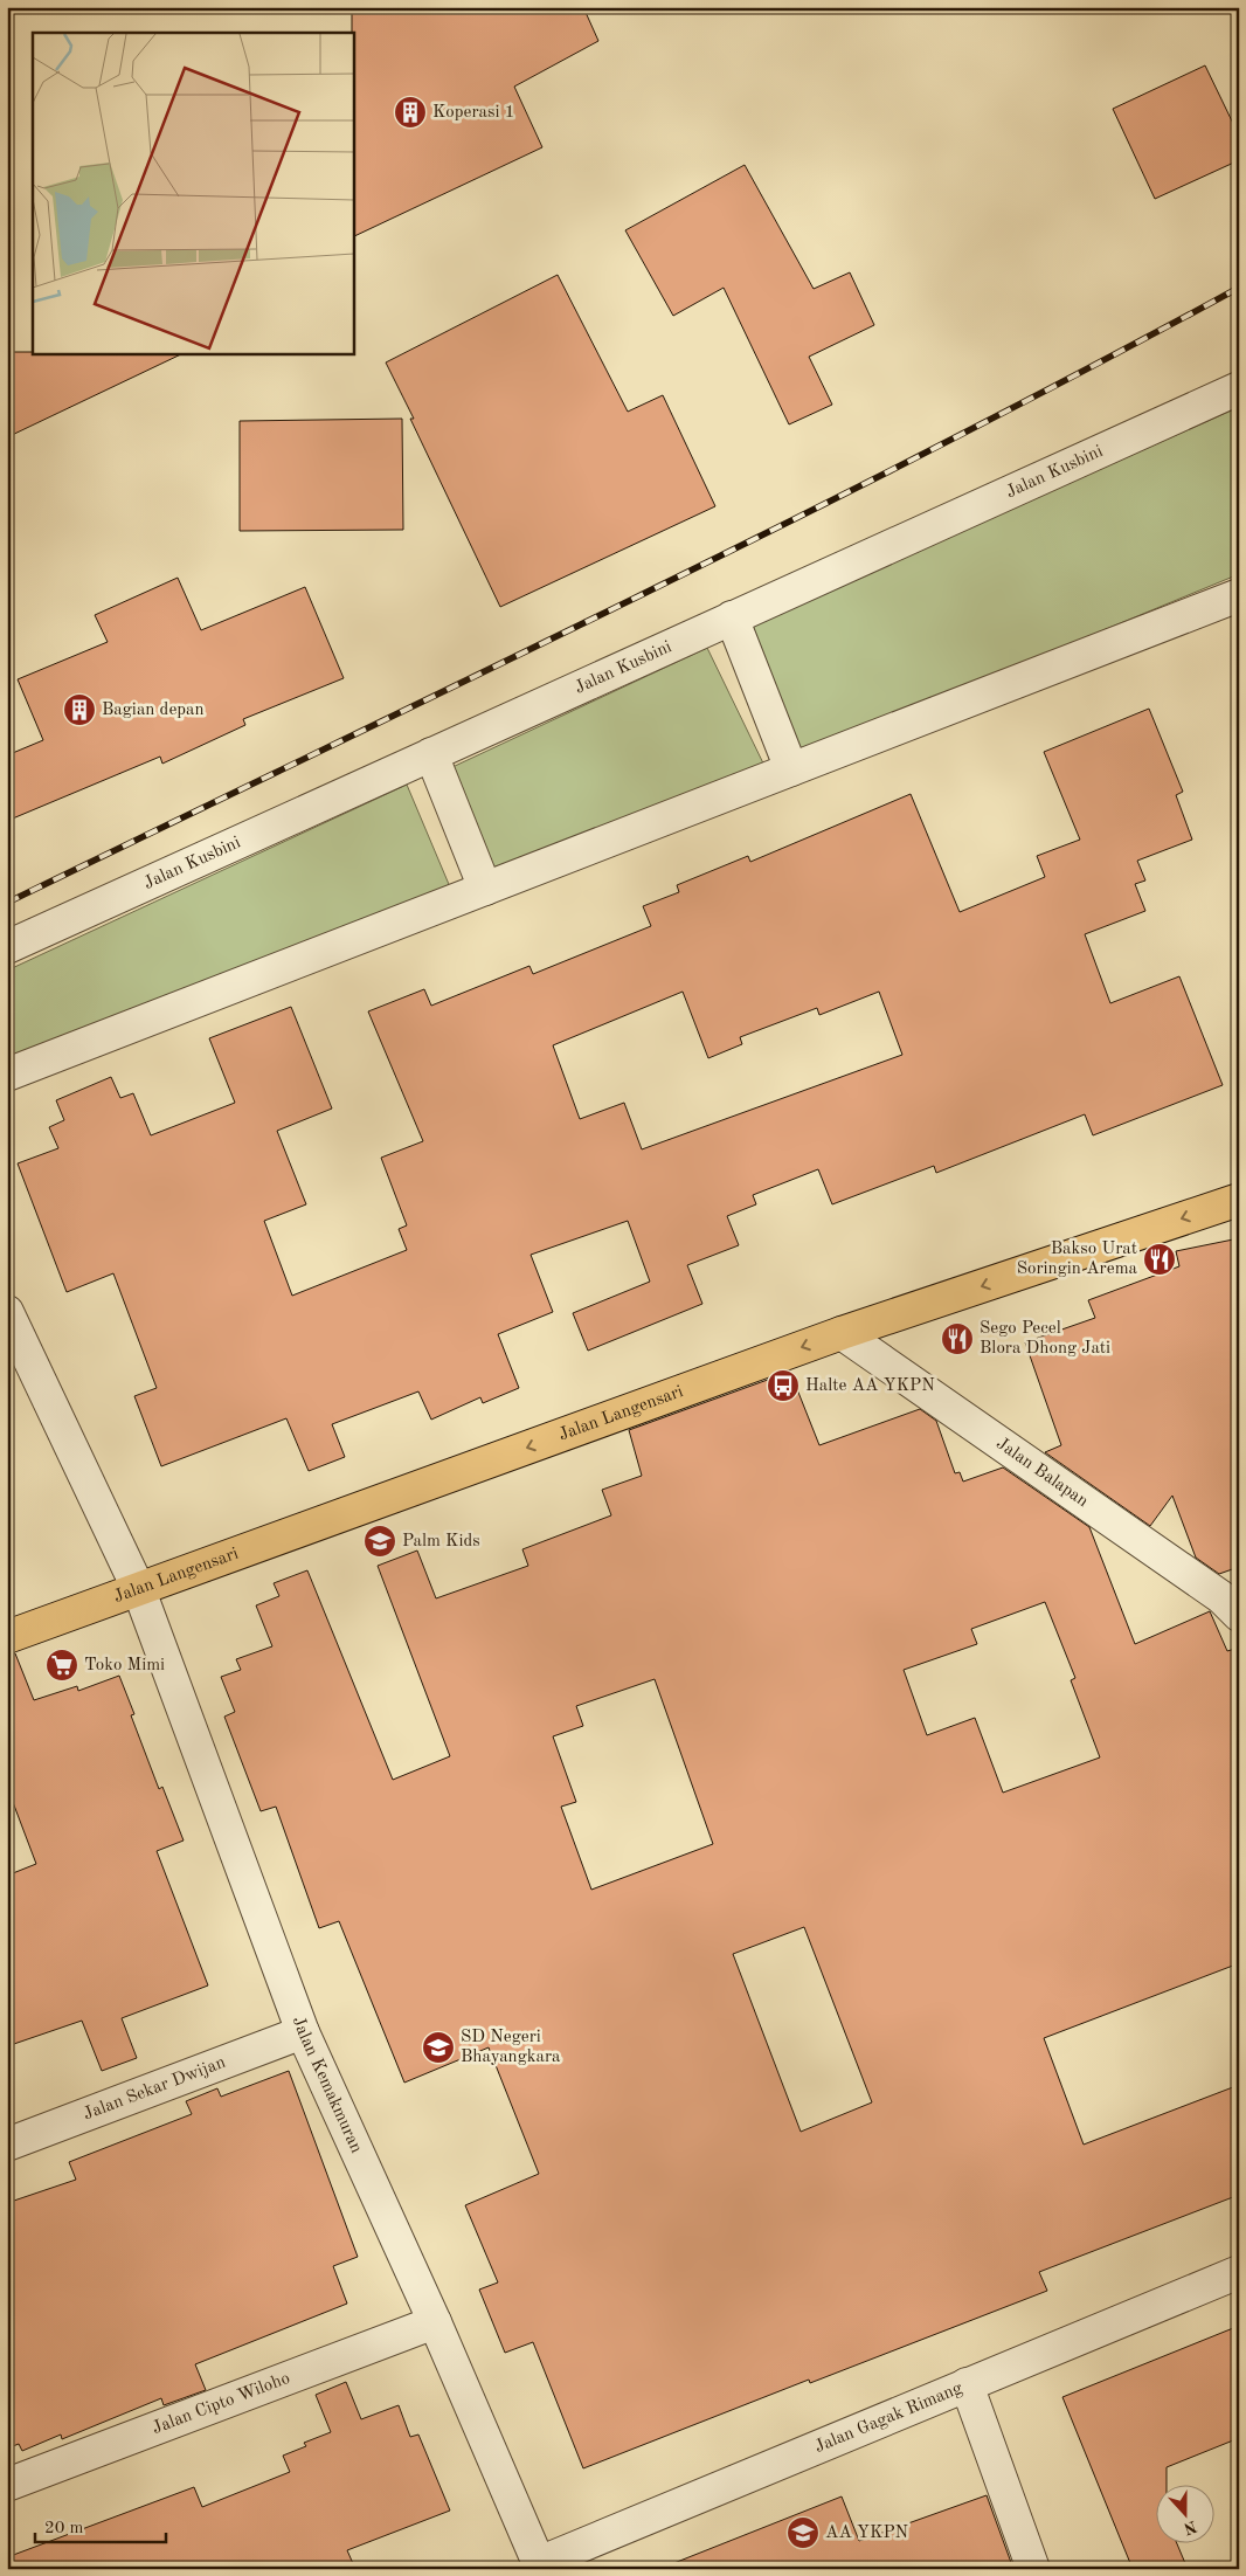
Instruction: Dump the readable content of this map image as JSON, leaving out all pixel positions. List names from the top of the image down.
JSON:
{
  "streets": {
    "main road": ["Jalan Langensari"],
    "street": [
      "Jalan Kusbini",
      "Jalan Balapan",
      "Jalan Kemakmuran",
      "Jalan Sekar Dwijan",
      "Jalan Cipto Wiloho",
      "Jalan Gagak Rimang"
    ]
  },
  "crossings": [
    ["Jalan Langensari", "Jalan Balapan"],
    ["Jalan Langensari", "Jalan Kemakmuran"],
    ["Jalan Kemakmuran", "Jalan Sekar Dwijan"],
    ["Jalan Kemakmuran", "Jalan Cipto Wiloho"],
    ["Jalan Kemakmuran", "Jalan Gagak Rimang"]
  ],
  "one_way": ["Jalan Langensari"],
  "places": {
    "building": ["Koperasi 1", "Bagian depan"],
    "restaurant": ["Bakso Urat Soringin Arema", "Sego Pecel Blora Dhong Jati"],
    "bus stop": ["Halte AA YKPN"],
    "school or university": ["Palm Kids", "SD Negeri Bhayangkara", "AA YKPN"],
    "supermarket": ["Toko Mimi"]
  },
  "scale_bar": "20 m",
  "north": "bottom"
}
